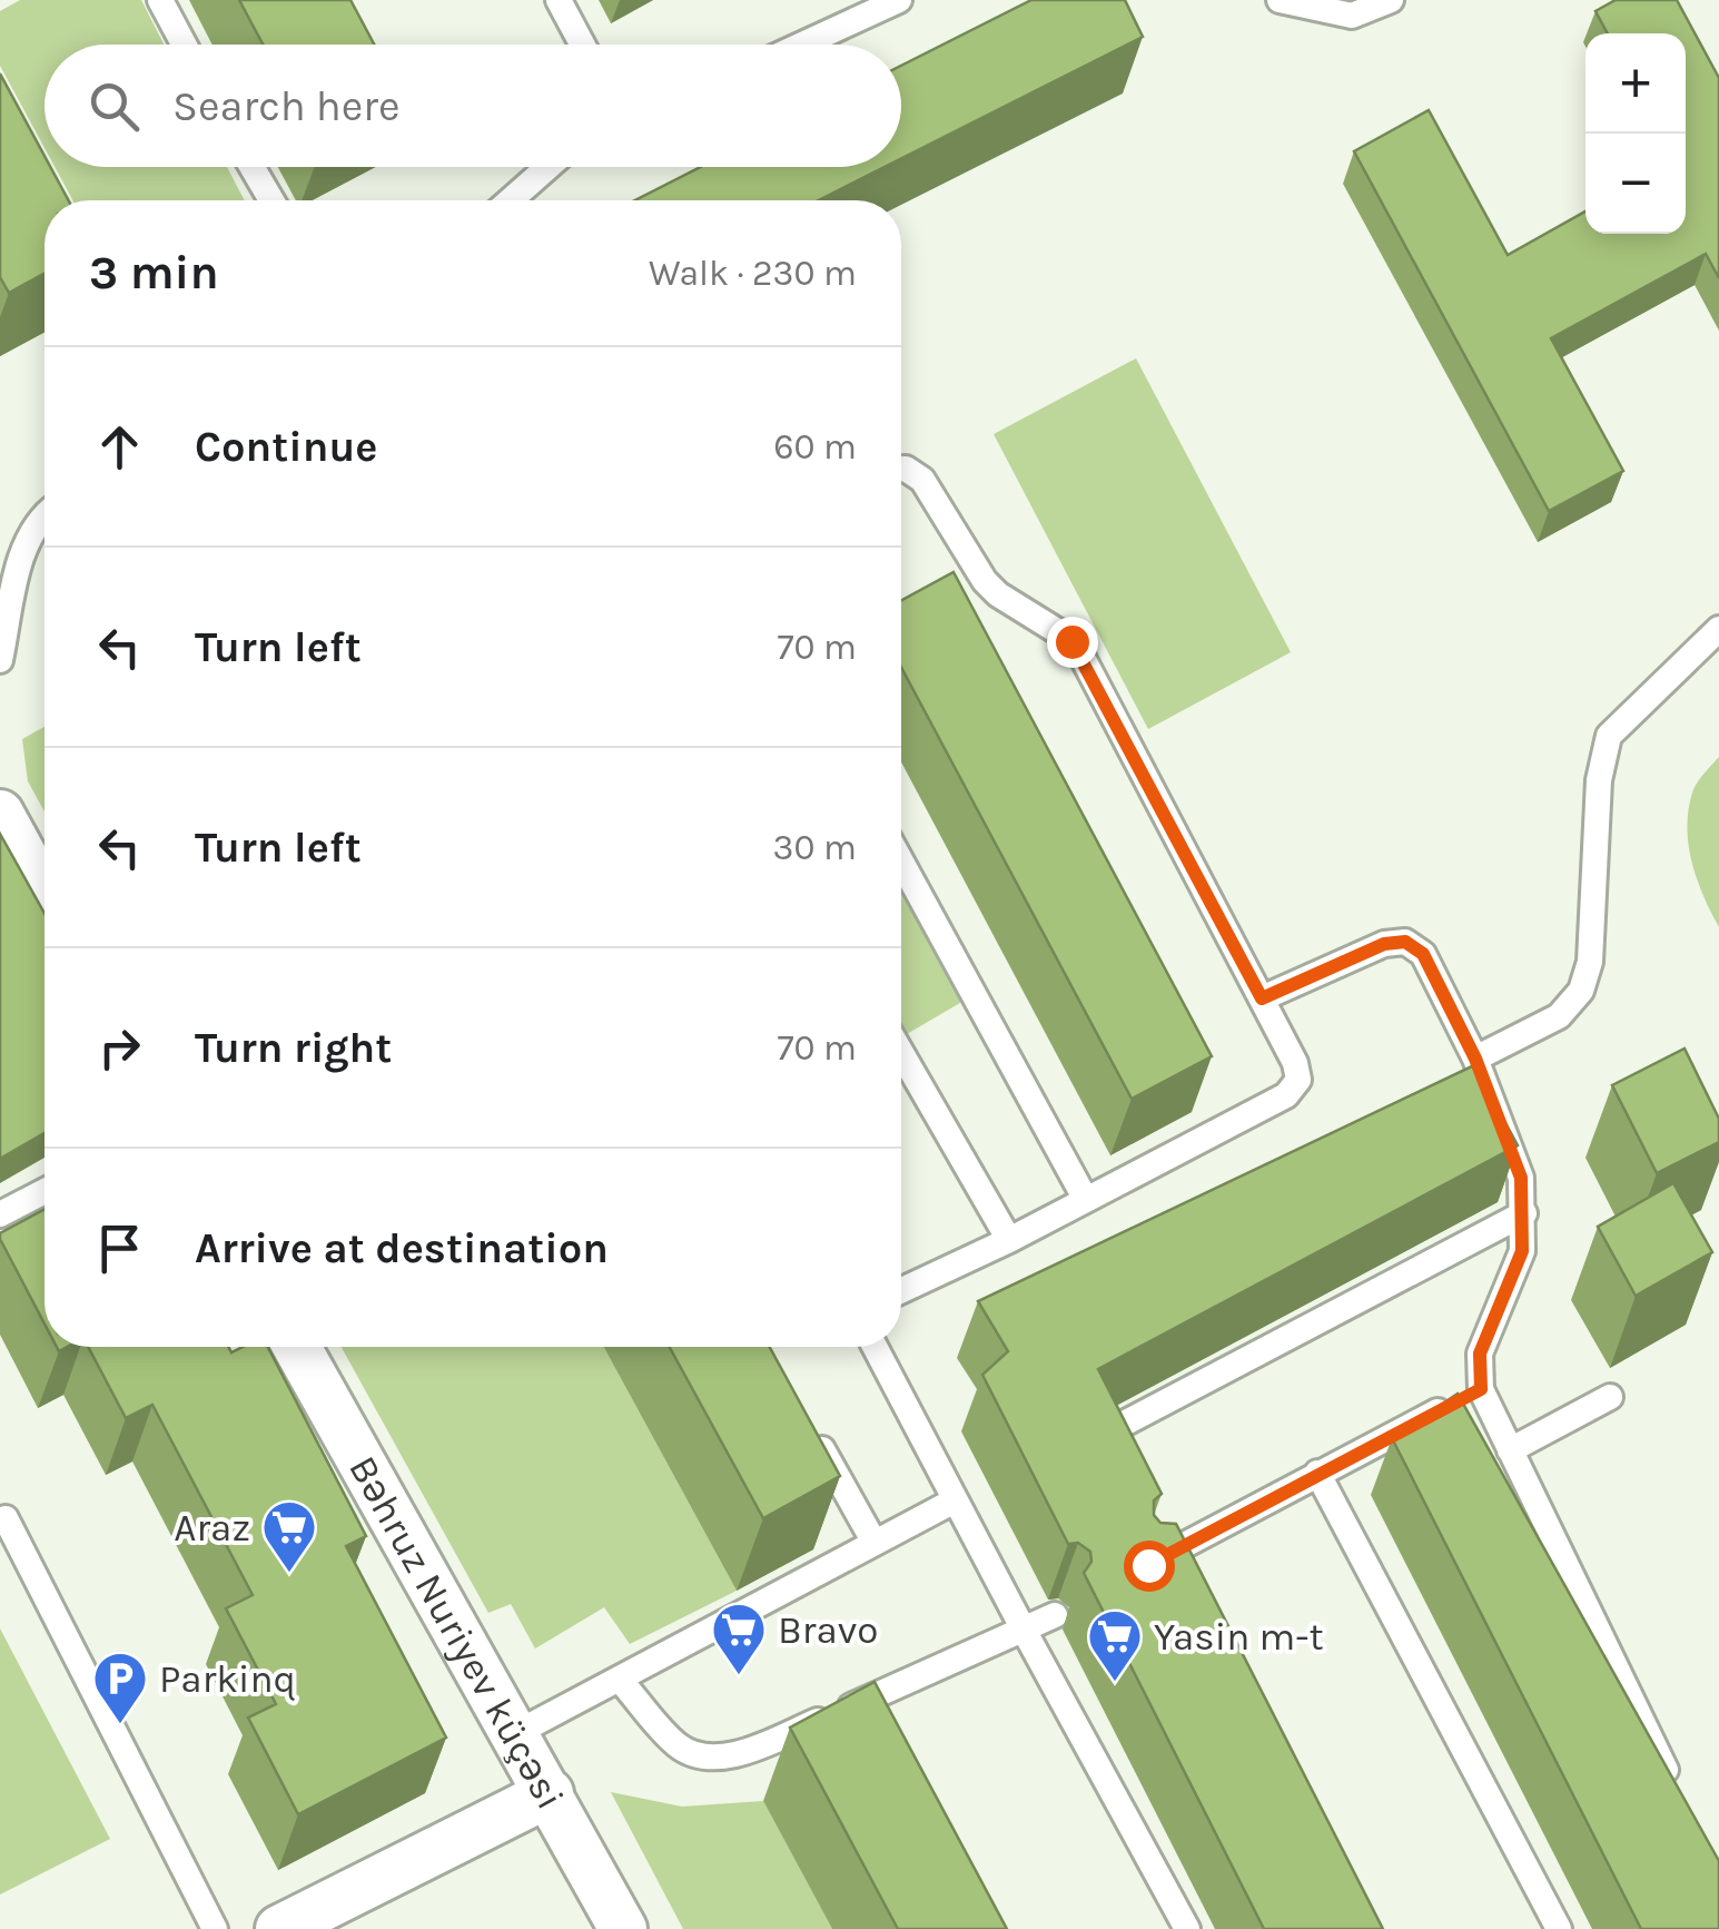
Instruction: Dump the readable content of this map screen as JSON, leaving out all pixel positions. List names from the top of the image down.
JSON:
{
  "streets": {
    "street": ["Bəhruz Nuriyev küçəsi"]
  },
  "places": {
    "supermarket": ["Araz", "Bravo", "Yasin m-t"],
    "parking": ["Parkinq"]
  },
  "page": {
    "map_buttons": ["+", "−"],
    "search": "Search here",
    "heading": ["3 min", "Walk · 230 m"],
    "list": [
      ["Continue", "60 m"],
      ["Turn left", "70 m"],
      ["Turn left", "30 m"],
      ["Turn right", "70 m"],
      "Arrive at destination"
    ]
  }
}
